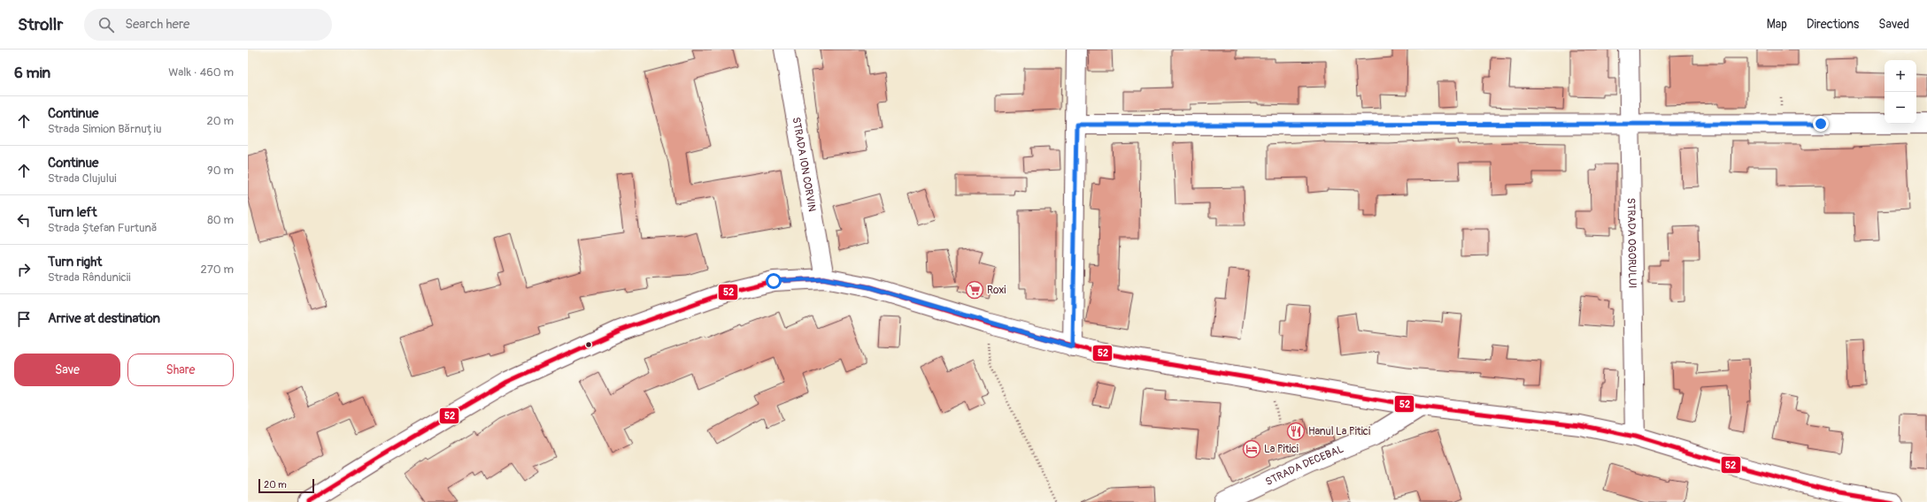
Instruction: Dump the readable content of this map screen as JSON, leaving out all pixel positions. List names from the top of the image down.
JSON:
{
  "streets": {
    "street": ["STRADA ION CORVIN", "STRADA OGORULUI", "STRADA DECEBAL"]
  },
  "places": {
    "supermarket": ["Roxi"],
    "restaurant": ["Hanul La Pitici"],
    "hotel": ["La Pitici"]
  },
  "lines": ["transit line 52"],
  "scale_bar": "20 m",
  "page": {
    "header": "Strollr",
    "search": "Search here",
    "nav": ["Map", "Directions", "Saved"],
    "heading": ["6 min", "Walk · 460 m"],
    "map_buttons": ["+", "−"],
    "list": [
      ["Continue", "Strada Simion Bărnuțiu", "20 m"],
      ["Continue", "Strada Clujului", "90 m"],
      ["Turn left", "Strada Ștefan Furtună", "80 m"],
      ["Turn right", "Strada Rândunicii", "270 m"],
      "Arrive at destination"
    ],
    "buttons": ["Save", "Share"],
    "scale": "20 m"
  }
}
